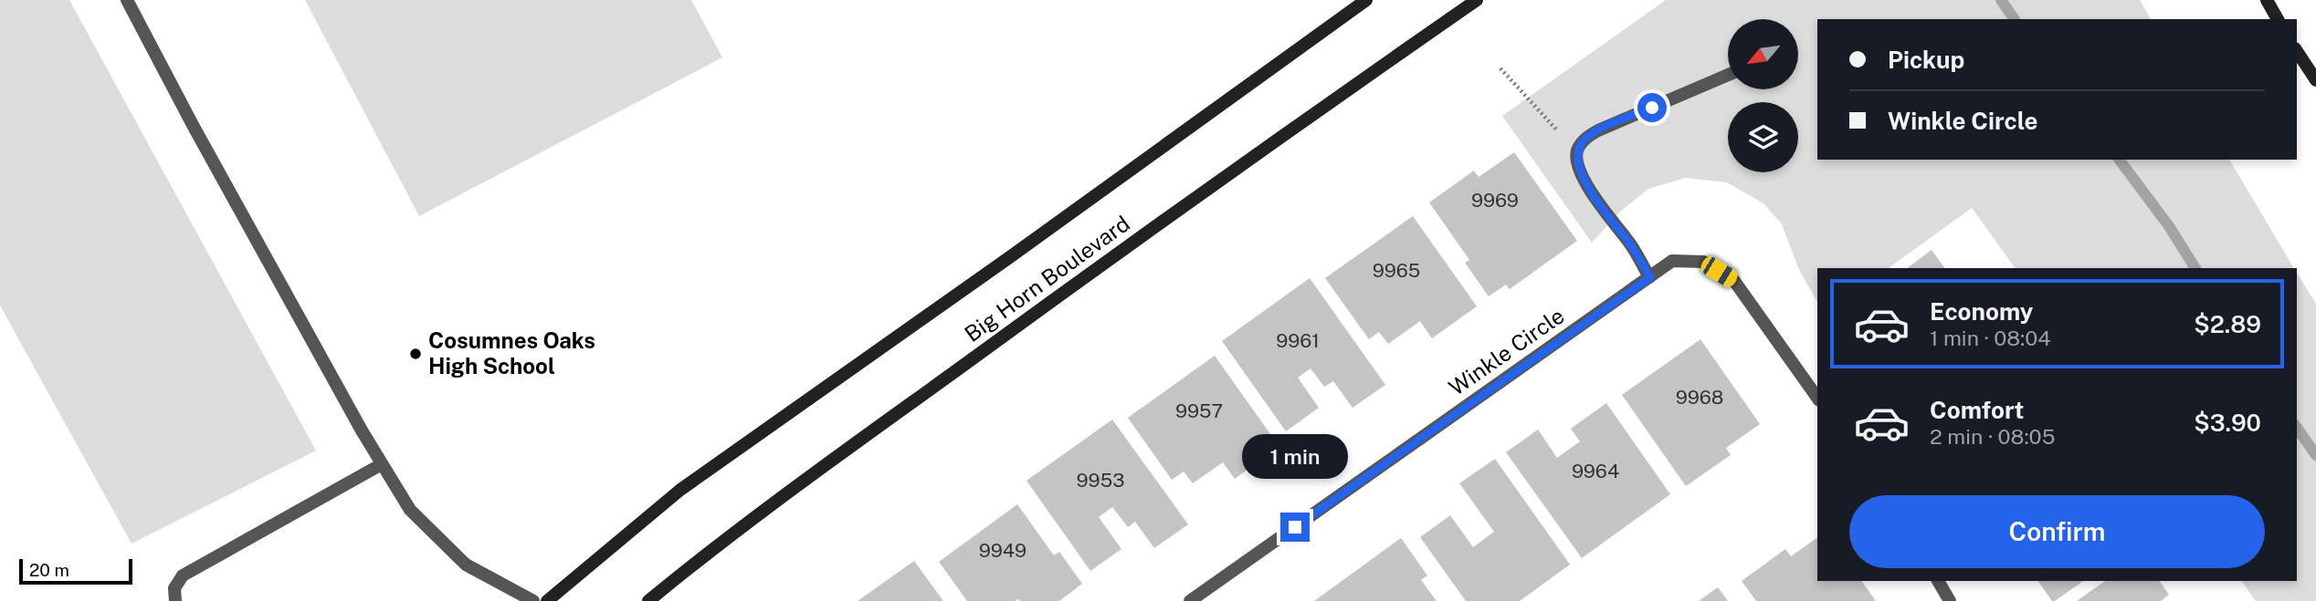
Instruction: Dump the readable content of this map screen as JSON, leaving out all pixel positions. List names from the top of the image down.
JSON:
{
  "streets": {
    "main road": ["Big Horn Boulevard"],
    "street": ["Winkle Circle"]
  },
  "places": ["Cosumnes Oaks High School"],
  "house_numbers": [
    "9969",
    "9965",
    "9961",
    "9968",
    "9957",
    "9964",
    "9953",
    "9949"
  ],
  "scale_bar": "20 m",
  "north": "bottom left",
  "page": {
    "banner": ["Pickup", "Winkle Circle"],
    "list": [
      {
        "name": "Economy",
        "note": "1 min · 08:04",
        "value": "$2.89"
      },
      {
        "name": "Comfort",
        "note": "2 min · 08:05",
        "value": "$3.90"
      }
    ],
    "bubble": "1 min",
    "buttons": "Confirm",
    "scale": "20 m"
  }
}
